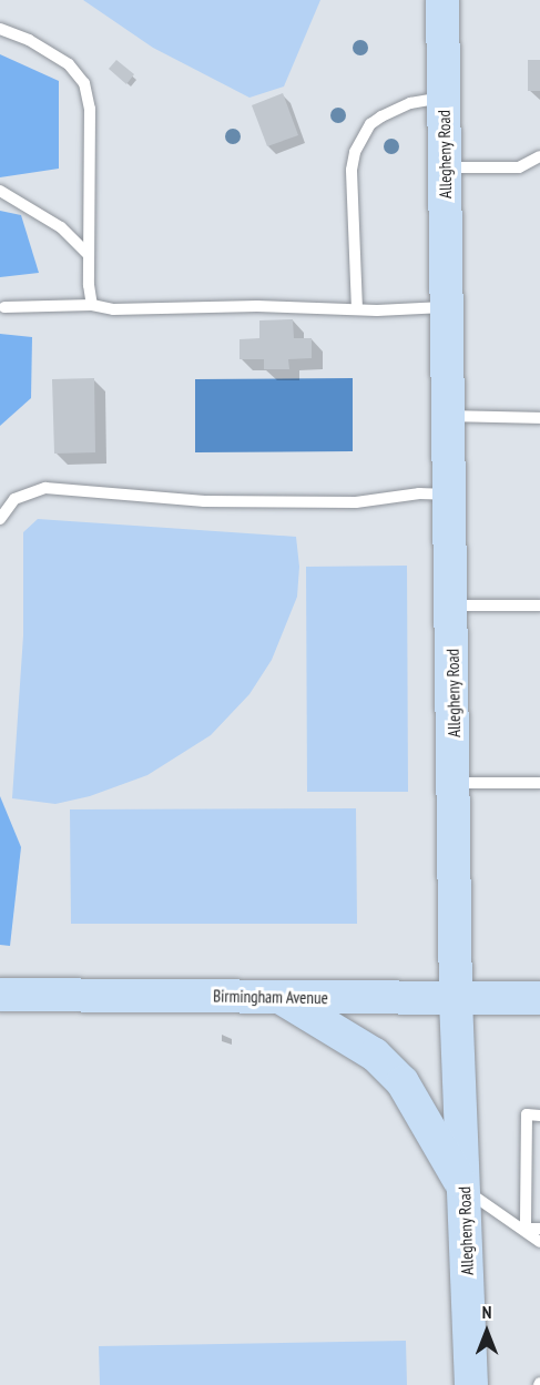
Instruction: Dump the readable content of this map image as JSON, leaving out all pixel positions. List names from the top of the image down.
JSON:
{
  "streets": {
    "street": ["Allegheny Road", "Birmingham Avenue"]
  },
  "crossings": [
    ["Allegheny Road", "Birmingham Avenue"]
  ],
  "north": "top"
}
